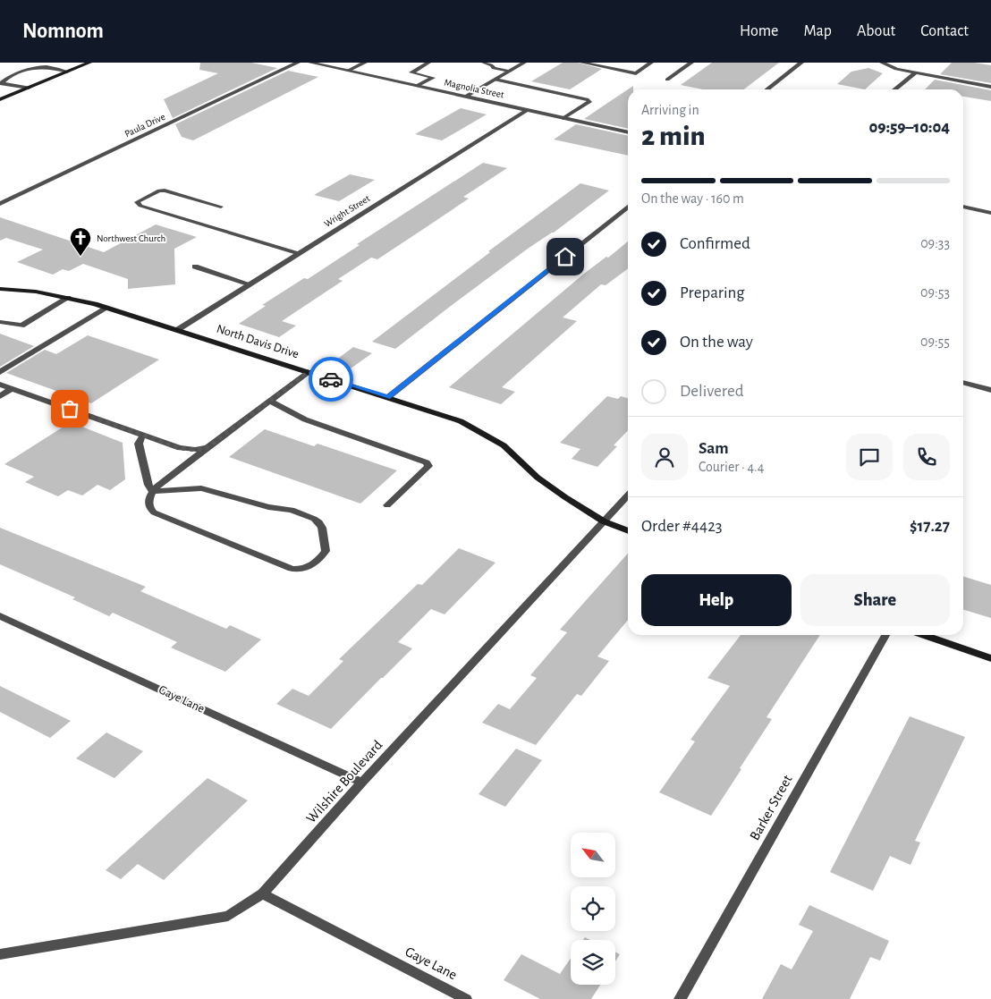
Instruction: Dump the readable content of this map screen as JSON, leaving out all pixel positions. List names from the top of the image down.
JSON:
{
  "streets": {
    "street": [
      "Magnolia Street",
      "Paula Drive",
      "Wright Street",
      "North Davis Drive",
      "Gaye Lane",
      "Wilshire Boulevard",
      "Barker Street"
    ]
  },
  "crossings": [
    ["Magnolia Street", "Wright Street"],
    ["Wright Street", "North Davis Drive"],
    ["North Davis Drive", "Wilshire Boulevard"],
    ["Gaye Lane", "Wilshire Boulevard"]
  ],
  "places": {
    "church": ["Northwest Church"]
  },
  "north": "top left",
  "page": {
    "header": "Nomnom",
    "nav": [
      "Home",
      "Map",
      "About",
      "Contact"
    ],
    "heading": ["2 min", "Arriving in", "09:59–10:04"],
    "panel": [
      "Sam",
      "Courier · 4.4",
      "Order #4423",
      "$17.27"
    ],
    "bar": "On the way · 160 m",
    "list": [
      ["Confirmed", "09:33"],
      ["Preparing", "09:53"],
      ["On the way", "09:55"],
      "Delivered"
    ],
    "buttons": ["Help", "Share"]
  }
}
